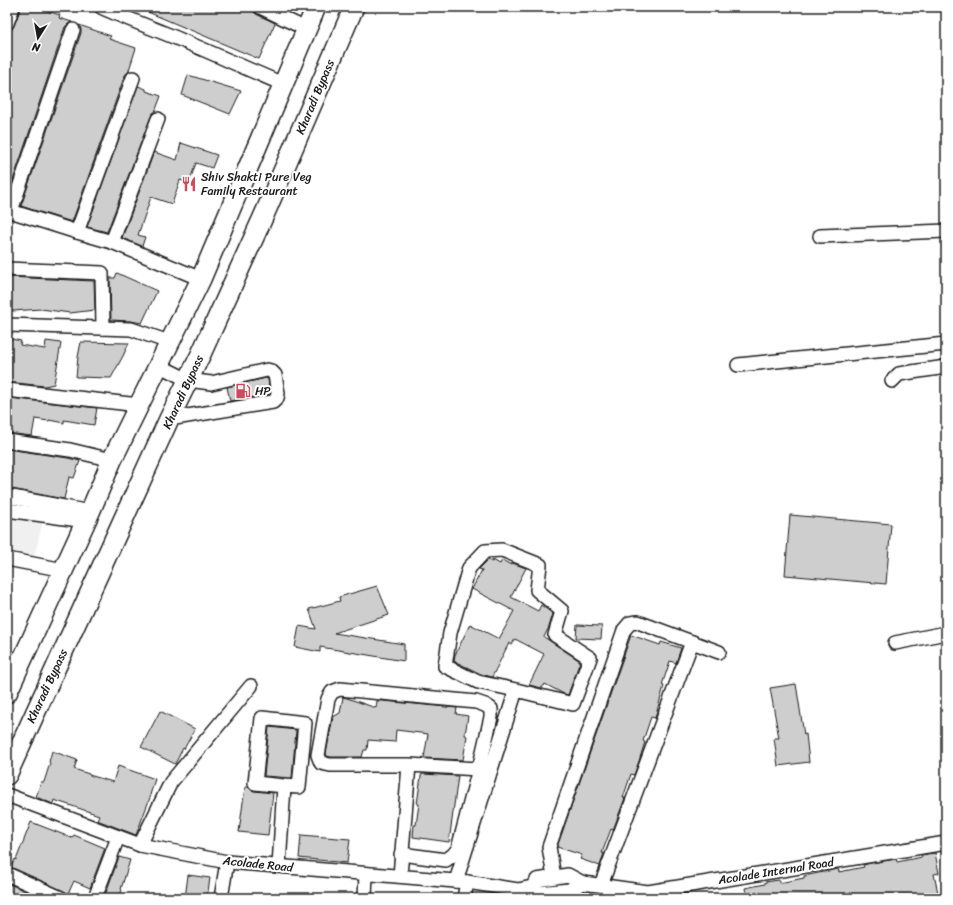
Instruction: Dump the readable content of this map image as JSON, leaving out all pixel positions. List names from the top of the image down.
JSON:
{
  "streets": {
    "highway": ["Kharadi Bypass"],
    "street": ["Acolade Road", "Acolade Internal Road"]
  },
  "places": {
    "restaurant": ["Shiv Shakti Pure Veg Family Restaurant"],
    "fuel station": ["HP"]
  },
  "north": "bottom"
}
